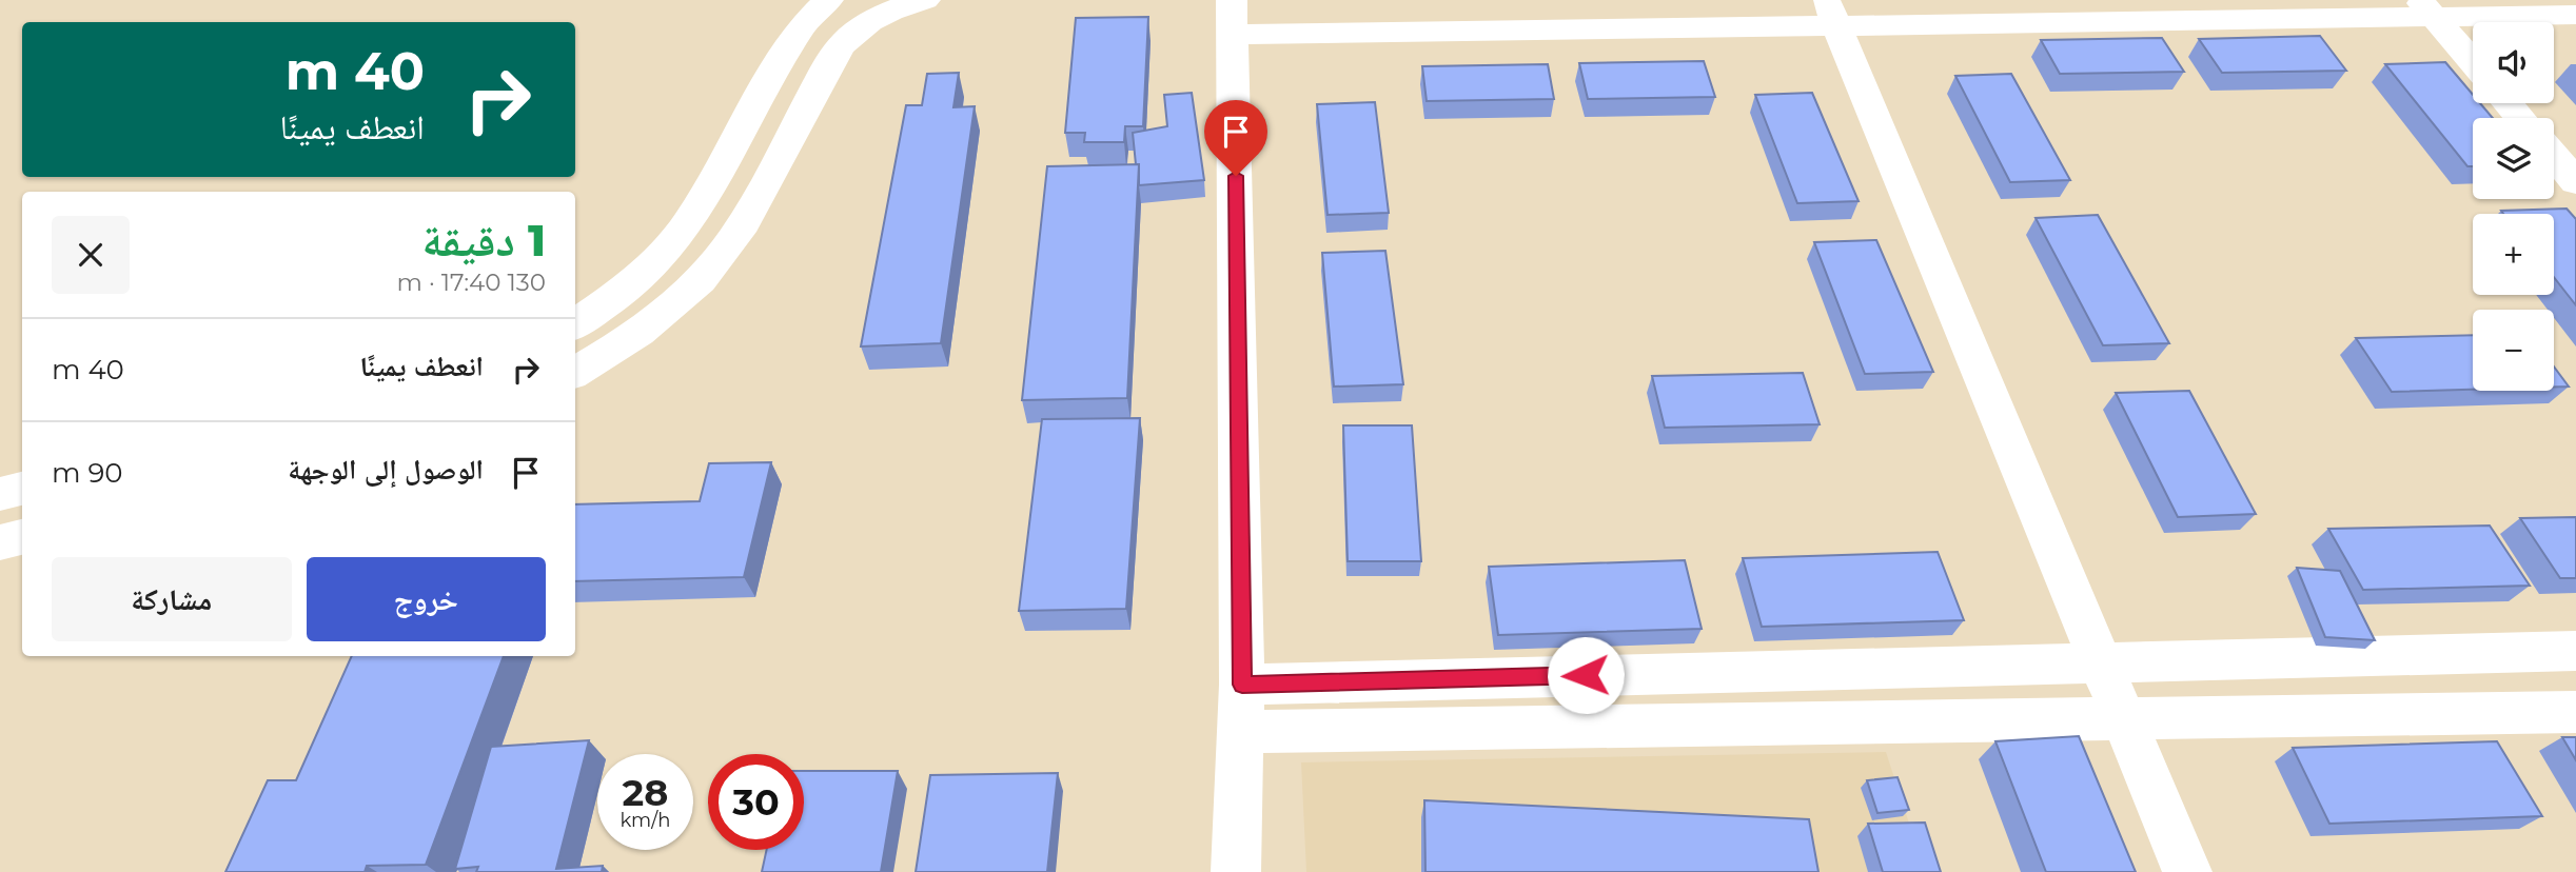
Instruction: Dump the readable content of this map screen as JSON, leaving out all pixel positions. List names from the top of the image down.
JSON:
{
  "page": {
    "map_buttons": ["+", "−"],
    "turn": ["40 m", "انعطف يمينًا"],
    "heading": ["1 دقيقة", "130 m · 17:40"],
    "list": [
      {
        "name": "انعطف يمينًا",
        "value": "40 m"
      },
      {
        "name": "الوصول إلى الوجهة",
        "value": "90 m"
      }
    ],
    "buttons": ["خروج", "مشاركة"],
    "speed": "28 km/h",
    "limit": "30"
  }
}
